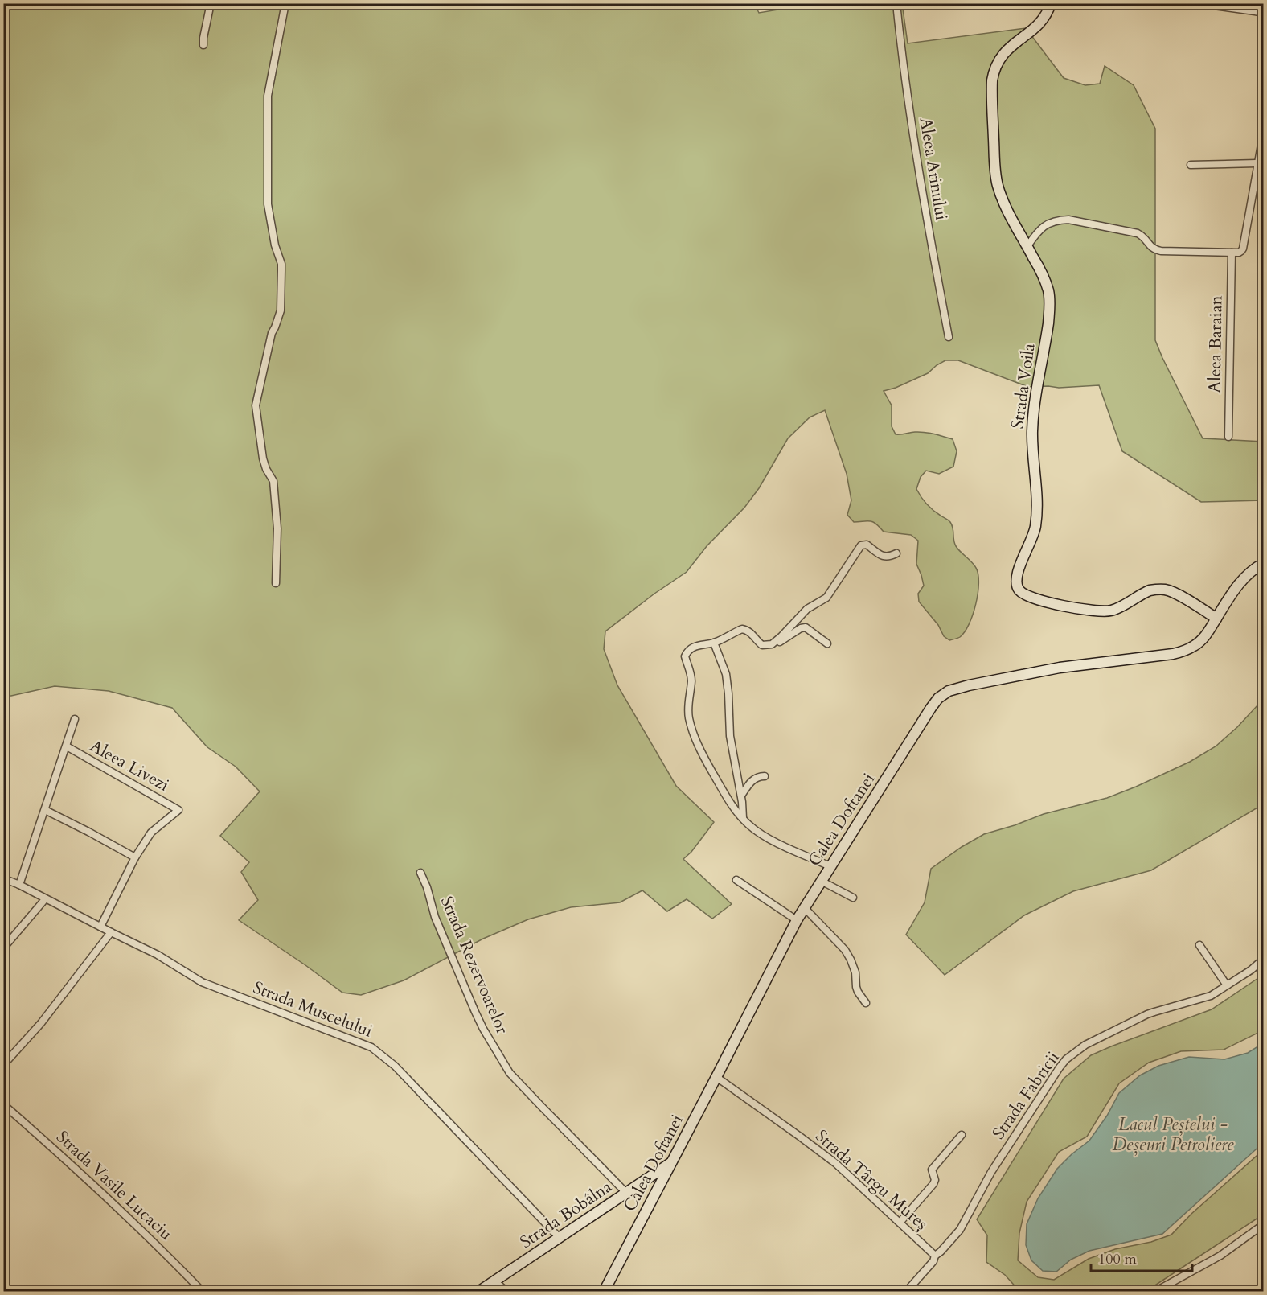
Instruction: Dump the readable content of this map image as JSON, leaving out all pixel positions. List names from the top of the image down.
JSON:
{
  "streets": {
    "main road": ["Strada Voila", "Calea Doftanei", "Strada Bobâlna"],
    "street": [
      "Aleea Arinului",
      "Aleea Baraian",
      "Aleea Livezi",
      "Strada Rezervoarelor",
      "Strada Muscelului",
      "Strada Fabricii",
      "Strada Târgu Mureș",
      "Strada Vasile Lucaciu"
    ]
  },
  "crossings": [
    ["Strada Voila", "Calea Doftanei"],
    ["Calea Doftanei", "Strada Târgu Mureș"],
    ["Calea Doftanei", "Strada Bobâlna"],
    ["Strada Rezervoarelor", "Strada Bobâlna"],
    ["Strada Muscelului", "Strada Bobâlna"],
    ["Strada Fabricii", "Strada Târgu Mureș"]
  ],
  "water": ["Lacul Peștelui - Deșeuri Petroliere"],
  "scale_bar": "100 m"
}
